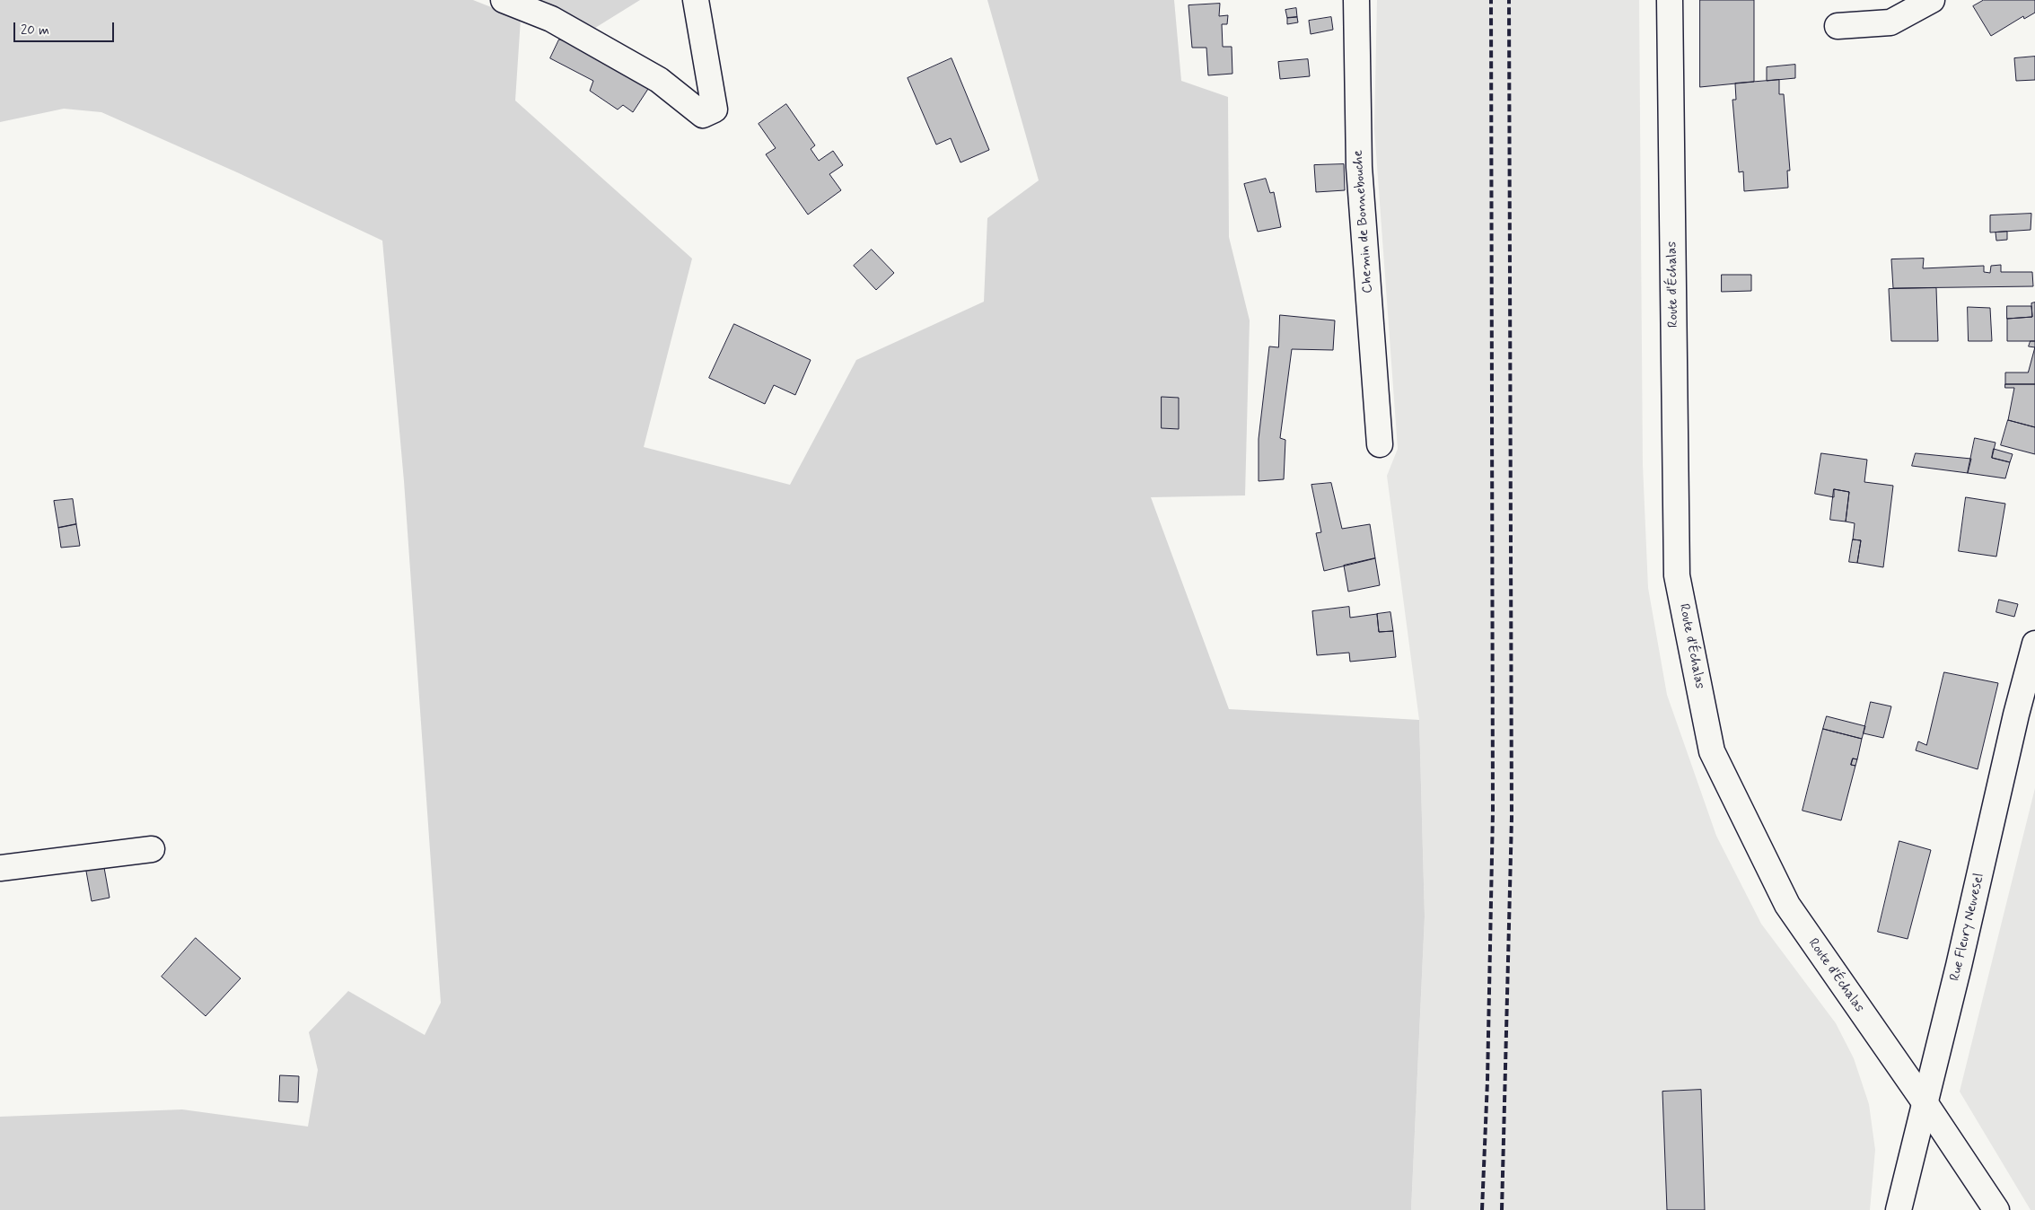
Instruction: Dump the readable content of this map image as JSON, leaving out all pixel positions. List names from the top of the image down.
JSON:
{
  "streets": {
    "street": ["Chemin de Bonnebouche", "Route d'Échalas", "Rue Fleury Neuvesel"]
  },
  "crossings": [
    ["Route d'Échalas", "Rue Fleury Neuvesel"]
  ],
  "scale_bar": "20 m"
}
